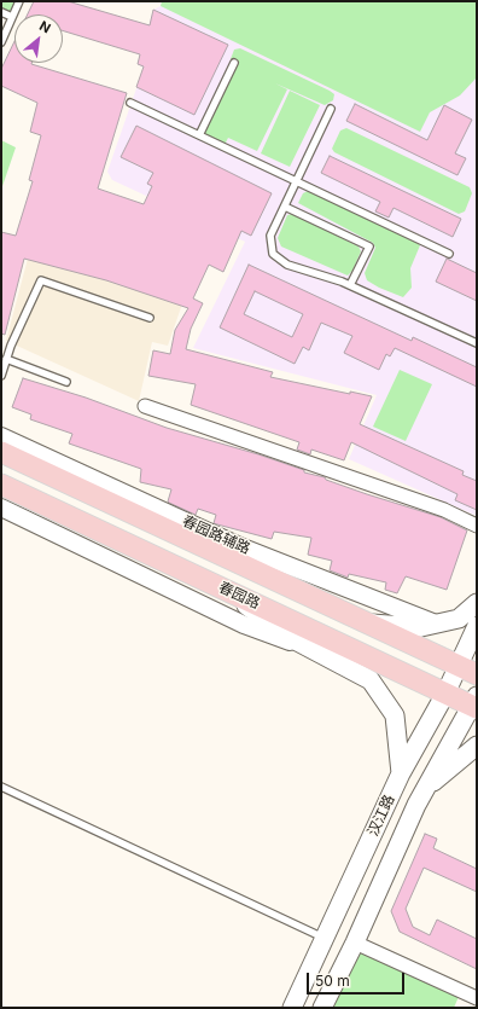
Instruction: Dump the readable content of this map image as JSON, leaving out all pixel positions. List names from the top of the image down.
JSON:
{
  "streets": {
    "main road": ["春园路", "汉江路"],
    "street": ["春园路辅路"]
  },
  "crossings": [
    ["春园路", "汉江路"]
  ],
  "scale_bar": "50 m",
  "north": "top right"
}
